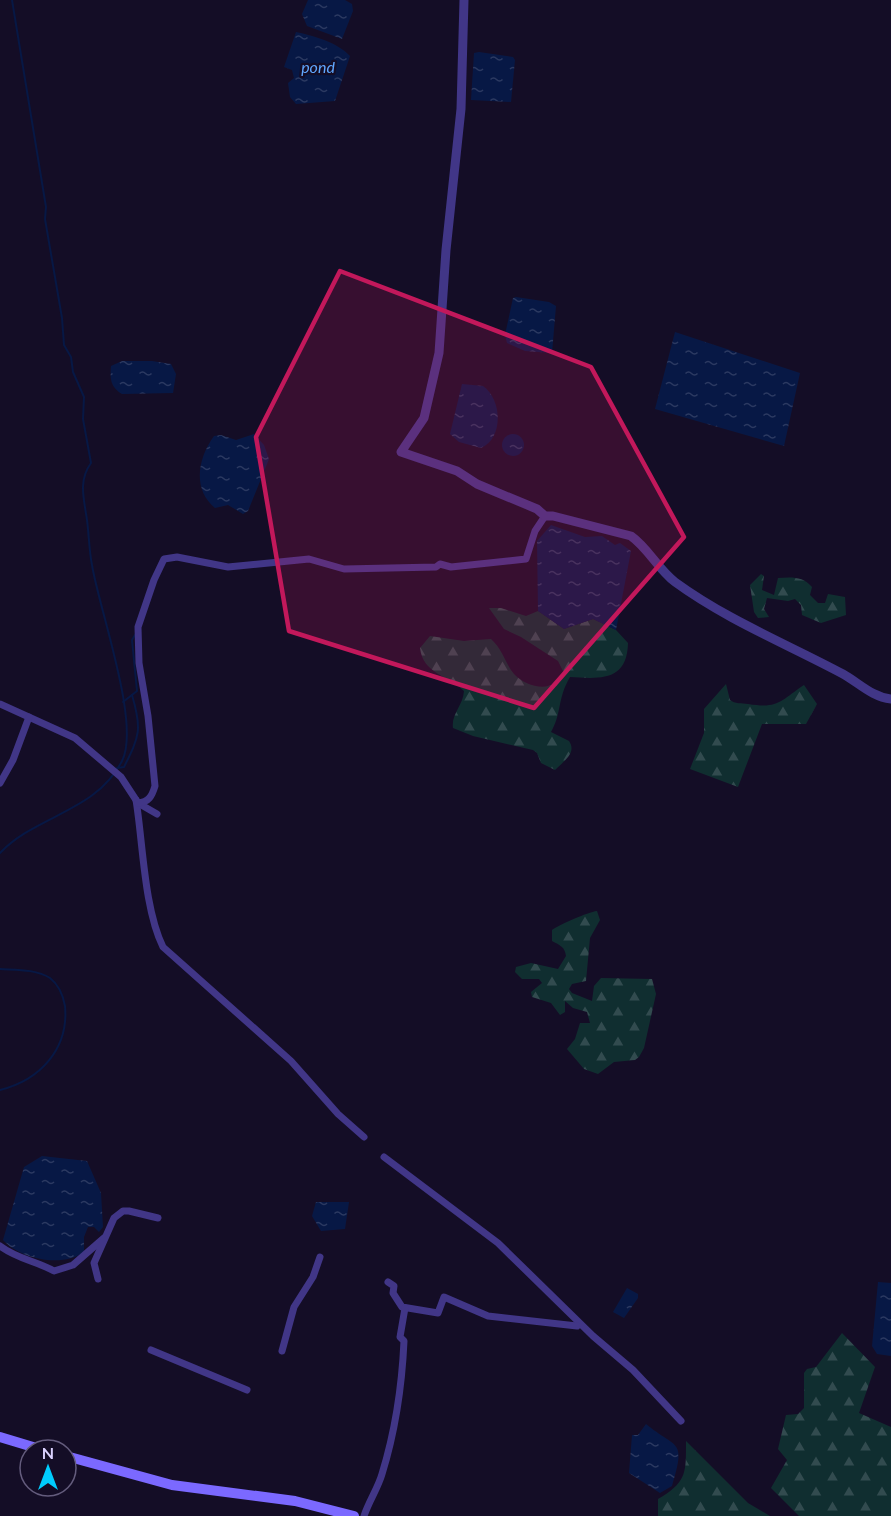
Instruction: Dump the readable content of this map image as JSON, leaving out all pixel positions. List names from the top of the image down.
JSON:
{
  "water": ["pond"],
  "north": "top"
}
